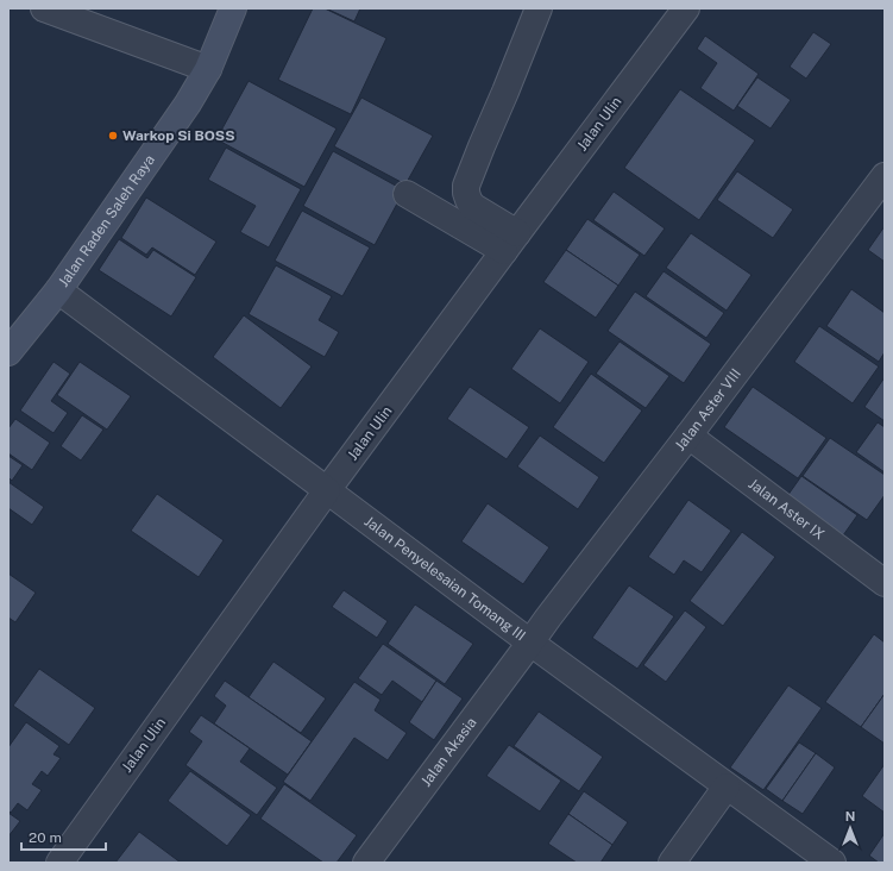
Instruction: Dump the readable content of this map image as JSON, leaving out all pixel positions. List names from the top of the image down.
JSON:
{
  "streets": {
    "main road": ["Jalan Raden Saleh Raya"],
    "street": [
      "Jalan Ulin",
      "Jalan Aster VIII",
      "Jalan Aster IX",
      "Jalan Penyelesaian Tomang III",
      "Jalan Akasia"
    ]
  },
  "crossings": [
    ["Jalan Ulin", "Jalan Penyelesaian Tomang III"],
    ["Jalan Raden Saleh Raya", "Jalan Penyelesaian Tomang III"],
    ["Jalan Aster VIII", "Jalan Aster IX"],
    ["Jalan Aster VIII", "Jalan Penyelesaian Tomang III"],
    ["Jalan Aster VIII", "Jalan Akasia"],
    ["Jalan Penyelesaian Tomang III", "Jalan Akasia"]
  ],
  "places": ["Warkop Si BOSS"],
  "scale_bar": "20 m",
  "north": "top"
}
